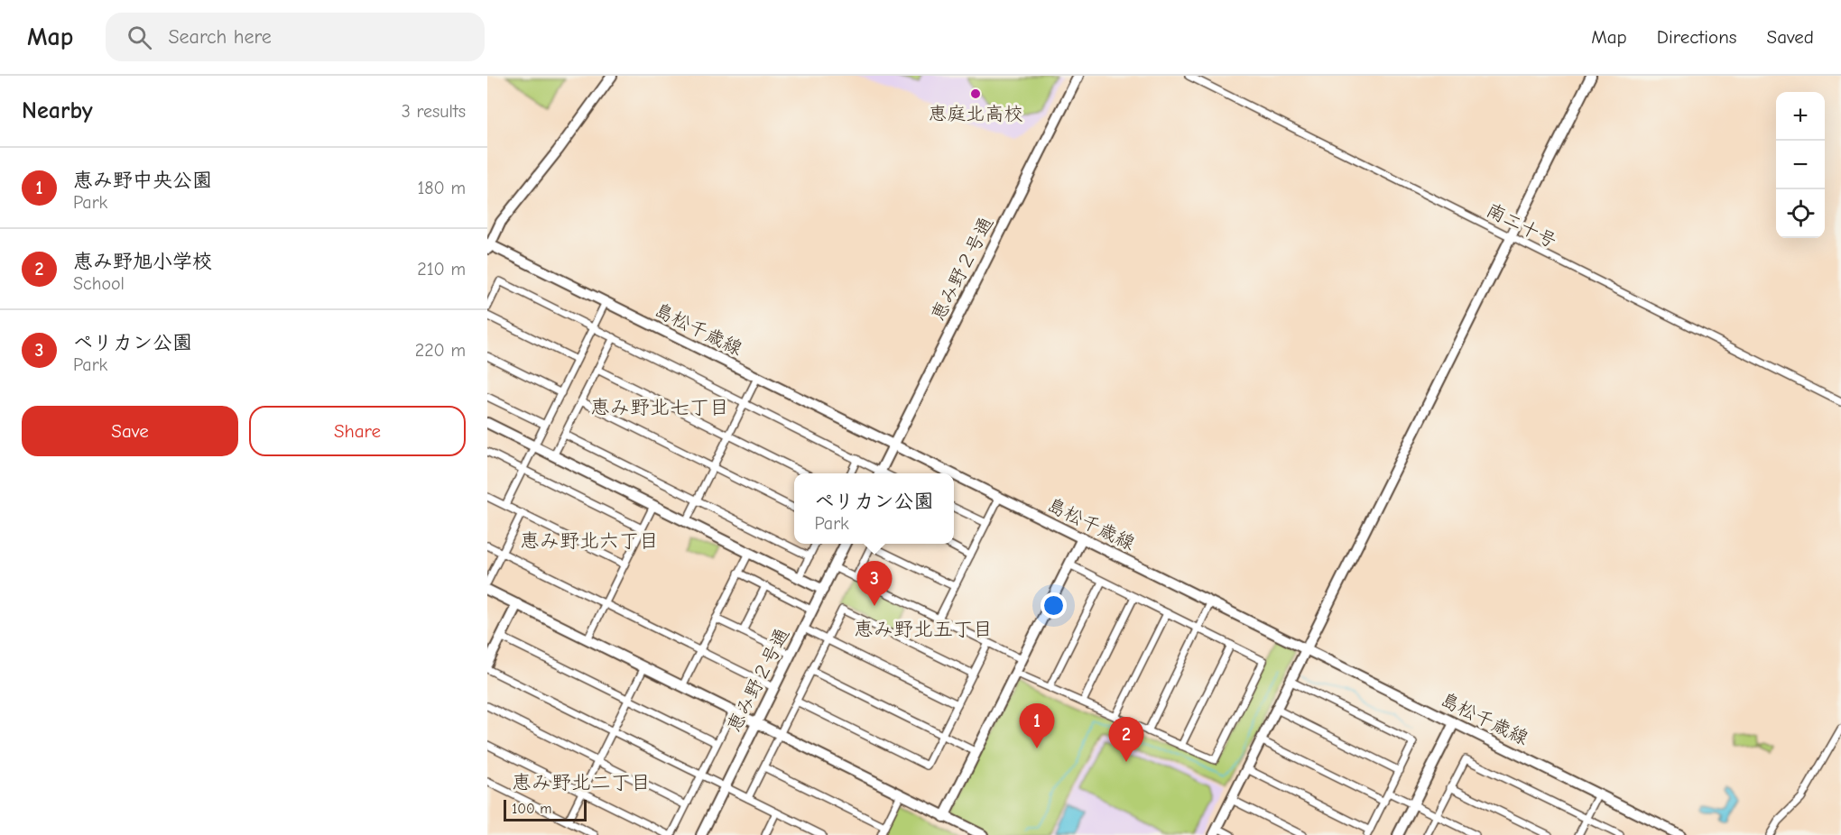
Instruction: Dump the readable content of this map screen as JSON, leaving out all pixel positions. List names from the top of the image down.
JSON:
{
  "streets": {
    "street": ["南二十号", "恵み野２号通", "島松千歳線"]
  },
  "crossings": [
    ["恵み野２号通", "島松千歳線"]
  ],
  "districts": [
    "恵み野北七丁目",
    "恵み野北六丁目",
    "恵み野北五丁目",
    "恵み野北二丁目"
  ],
  "places": ["恵庭北高校"],
  "scale_bar": "100 m",
  "page": {
    "header": "Map",
    "search": "Search here",
    "nav": ["Map", "Directions", "Saved"],
    "heading": ["Nearby", "3 results"],
    "map_buttons": ["+", "−"],
    "list": [
      {
        "mark": "1",
        "name": "恵み野中央公園",
        "note": "Park",
        "value": "180 m"
      },
      {
        "mark": "2",
        "name": "恵み野旭小学校",
        "note": "School",
        "value": "210 m"
      },
      {
        "mark": "3",
        "name": "ペリカン公園",
        "note": "Park",
        "value": "220 m"
      }
    ],
    "buttons": ["Save", "Share"],
    "popup": ["ペリカン公園", "Park"],
    "pins": ["3", "1", "2"],
    "scale": "100 m"
  }
}
